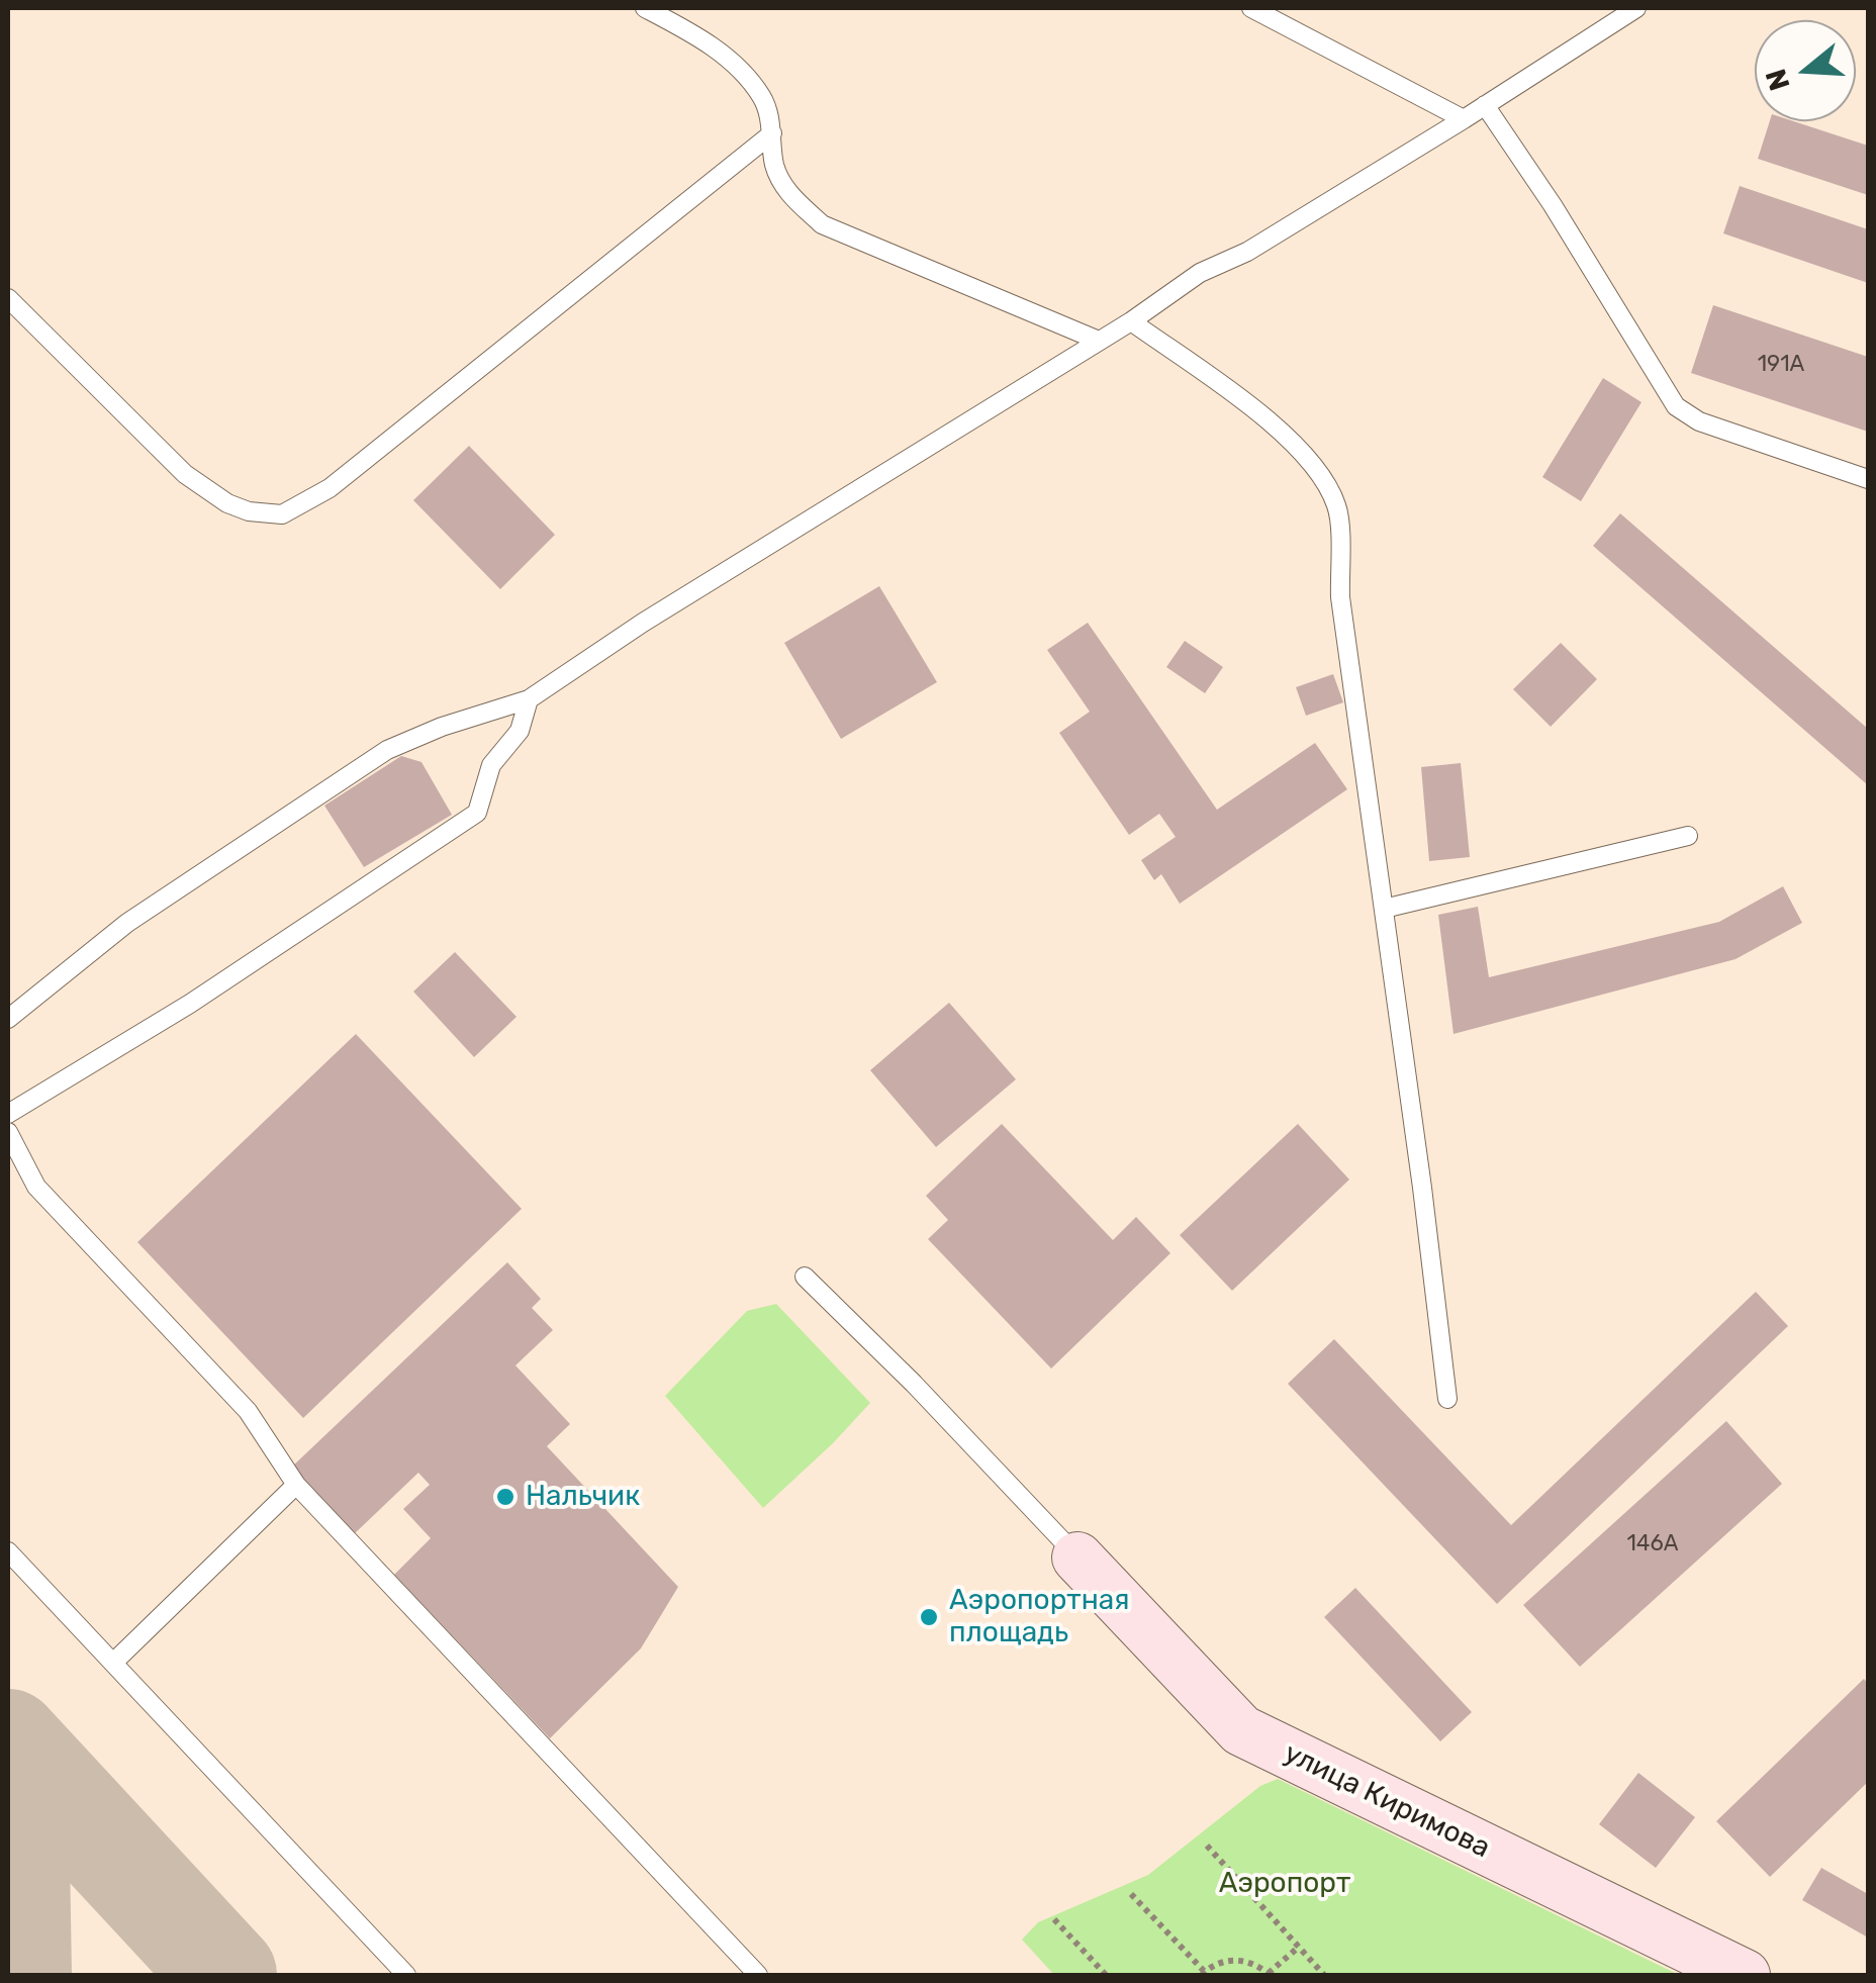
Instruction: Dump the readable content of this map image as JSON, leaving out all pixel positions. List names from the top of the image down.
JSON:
{
  "streets": {
    "main road": ["улица Киримова"]
  },
  "parks": ["Аэропорт"],
  "places": ["Нальчик", "Аэропортная площадь"],
  "house_numbers": ["191А", "146А"],
  "north": "left"
}
